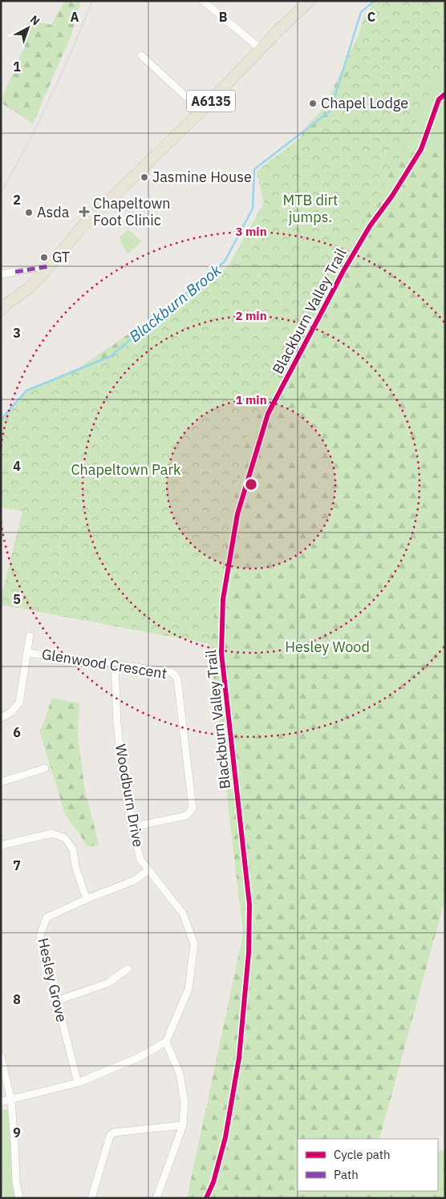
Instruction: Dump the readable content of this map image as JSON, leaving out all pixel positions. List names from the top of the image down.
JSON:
{
  "streets": {
    "main road": ["A6135"],
    "street": ["Glenwood Crescent", "Woodburn Drive", "Hesley Grove"],
    "cycle path": ["Blackburn Valley Trail"]
  },
  "crossings": [
    ["Glenwood Crescent", "Woodburn Drive"],
    ["Woodburn Drive", "Hesley Grove"]
  ],
  "water": ["Blackburn Brook"],
  "parks": ["MTB dirt jumps.", "Chapeltown Park", "Hesley Wood"],
  "places": {
    "other": [
      "Chapel Lodge",
      "Jasmine House",
      "Asda",
      "GT"
    ],
    "health": ["Chapeltown Foot Clinic"]
  },
  "legend": ["Cycle path", "Path"],
  "north": "top right",
  "grid": {
    "columns": ["A", "B", "C"],
    "rows": [
      "1",
      "2",
      "3",
      "4",
      "5",
      "6",
      "7",
      "8",
      "9"
    ]
  },
  "rings": ["3 min", "2 min", "1 min"]
}
